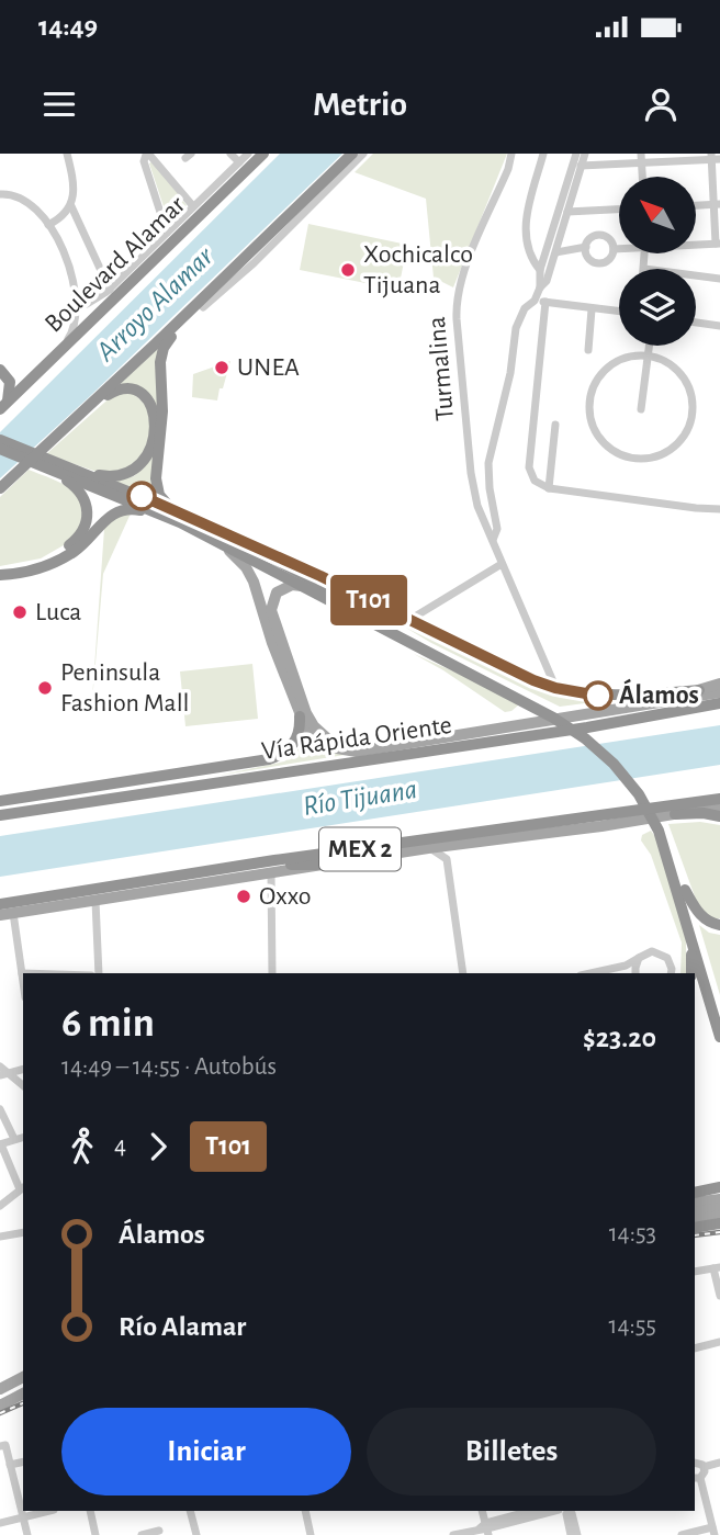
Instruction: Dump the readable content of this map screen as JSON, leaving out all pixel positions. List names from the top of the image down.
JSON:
{
  "streets": {
    "highway": ["Boulevard Alamar", "Vía Rápida Oriente", "MEX 2"],
    "street": ["Turmalina"]
  },
  "water": ["Arroyo Alamar", "Río Tijuana"],
  "places": [
    "Xochicalco Tijuana",
    "UNEA",
    "Luca",
    "Peninsula Fashion Mall",
    "Álamos",
    "Oxxo"
  ],
  "lines": ["bus line T101"],
  "north": "top left",
  "page": {
    "status": "14:49",
    "header": "Metrio",
    "on_map": "T101",
    "heading": ["6 min", "14:49 – 14:55 · Autobús", "$23.20"],
    "legs": ["4", "T101"],
    "list": [
      {
        "name": "Álamos",
        "value": "14:53"
      },
      {
        "name": "Río Alamar",
        "value": "14:55"
      }
    ],
    "buttons": ["Iniciar", "Billetes"]
  }
}
